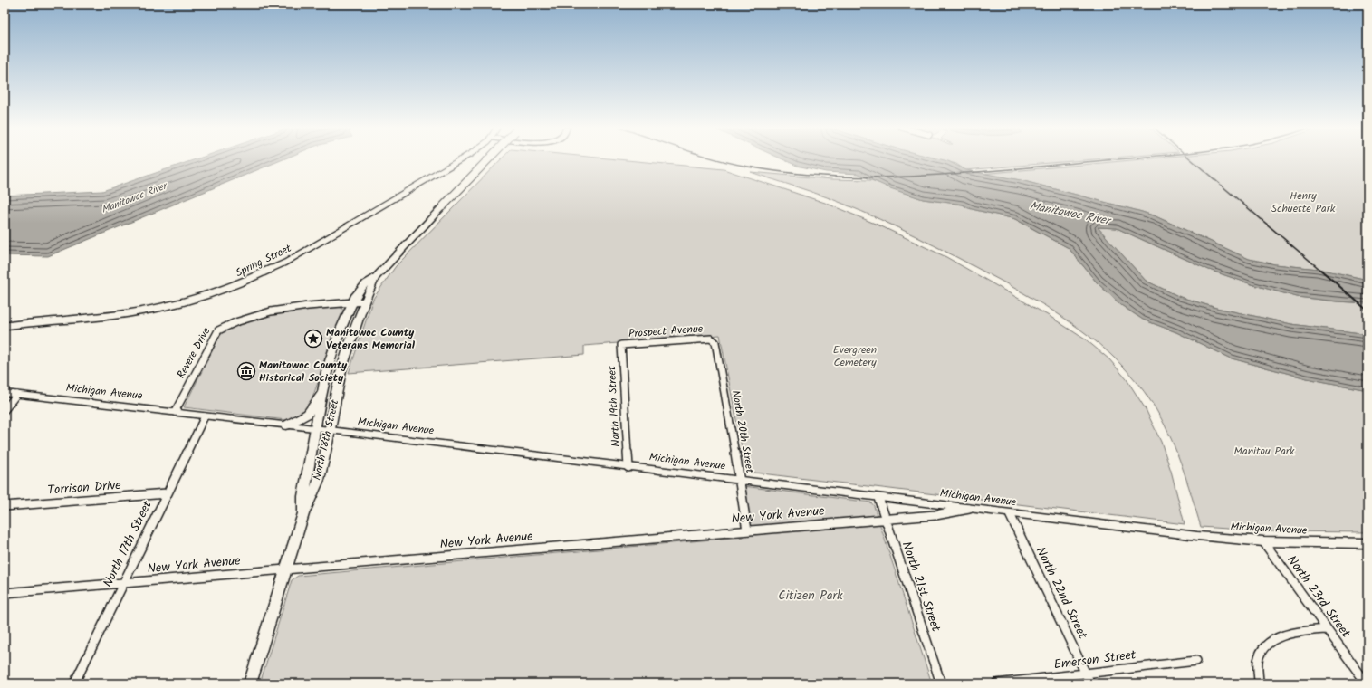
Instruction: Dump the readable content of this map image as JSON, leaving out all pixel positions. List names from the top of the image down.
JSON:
{
  "streets": {
    "main road": ["North 18th Street"],
    "street": [
      "Spring Street",
      "Prospect Avenue",
      "Revere Drive",
      "Michigan Avenue",
      "North 19th Street",
      "North 20th Street",
      "Torrison Drive",
      "New York Avenue",
      "North 17th Street",
      "North 21st Street",
      "North 22nd Street",
      "North 23rd Street",
      "Emerson Street"
    ]
  },
  "crossings": [
    ["Prospect Avenue", "North 19th Street"],
    ["Prospect Avenue", "North 20th Street"],
    ["Revere Drive", "Michigan Avenue"],
    ["Revere Drive", "North 18th Street"],
    ["Michigan Avenue", "North 19th Street"],
    ["Michigan Avenue", "North 20th Street"],
    ["Michigan Avenue", "North 18th Street"],
    ["Michigan Avenue", "New York Avenue"],
    ["Michigan Avenue", "North 17th Street"],
    ["Michigan Avenue", "North 21st Street"],
    ["Michigan Avenue", "North 22nd Street"],
    ["Michigan Avenue", "North 23rd Street"],
    ["North 20th Street", "New York Avenue"],
    ["North 18th Street", "New York Avenue"],
    ["Torrison Drive", "North 17th Street"],
    ["New York Avenue", "North 17th Street"],
    ["New York Avenue", "North 21st Street"],
    ["North 22nd Street", "Emerson Street"]
  ],
  "water": ["Manitowoc River"],
  "parks": [
    "Henry Schuette Park",
    "Evergreen Cemetery",
    "Manitou Park",
    "Citizen Park"
  ],
  "places": {
    "place": ["Manitowoc County Veterans Memorial"],
    "museum": ["Manitowoc County Historical Society"]
  }
}
